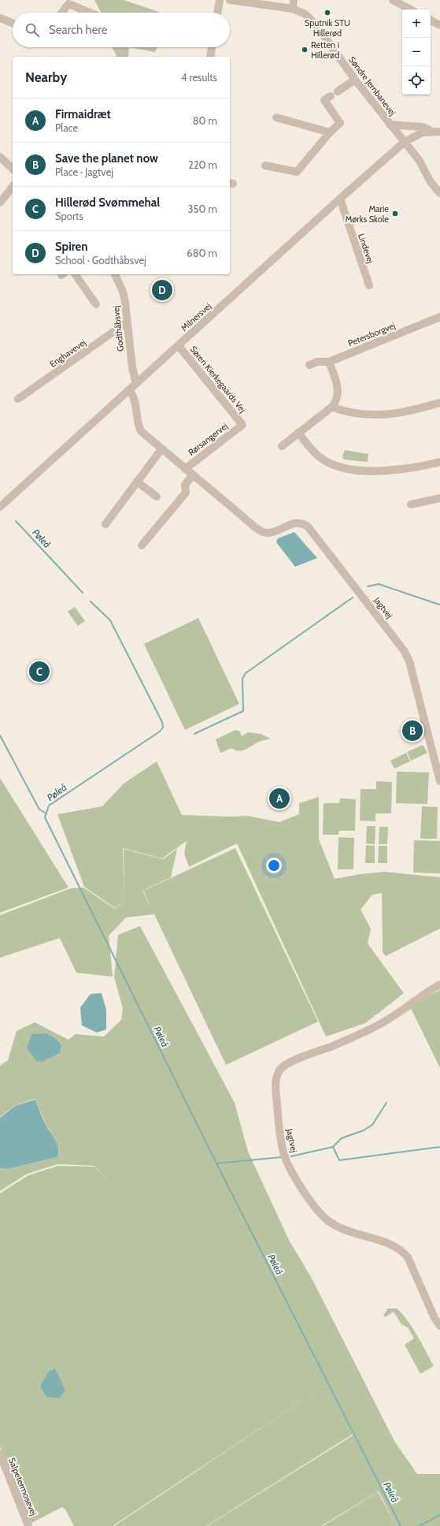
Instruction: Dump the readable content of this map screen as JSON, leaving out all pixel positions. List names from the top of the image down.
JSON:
{
  "streets": {
    "street": [
      "Søndre Jernbanevej",
      "Lindevej",
      "Milnersvej",
      "Godthåbsvej",
      "Petersborgvej",
      "Enghavevej",
      "Søren Kierkegaards Vej",
      "Rørsangervej",
      "Jagtvej",
      "Salpetermosevej"
    ]
  },
  "crossings": [
    ["Søndre Jernbanevej", "Milnersvej"],
    ["Lindevej", "Milnersvej"],
    ["Milnersvej", "Godthåbsvej"],
    ["Milnersvej", "Søren Kierkegaards Vej"],
    ["Godthåbsvej", "Enghavevej"],
    ["Søren Kierkegaards Vej", "Rørsangervej"]
  ],
  "water": ["Pøleå"],
  "places": ["Sputnik STU Hillerød", "Retten i Hillerød", "Marie Mørks Skole"],
  "page": {
    "map_buttons": ["+", "−"],
    "search": "Search here",
    "heading": ["Nearby", "4 results"],
    "list": [
      {
        "mark": "A",
        "name": "Firmaidræt",
        "note": "Place",
        "value": "80 m"
      },
      {
        "mark": "B",
        "name": "Save the planet now",
        "note": "Place · Jagtvej",
        "value": "220 m"
      },
      {
        "mark": "C",
        "name": "Hillerød Svømmehal",
        "note": "Sports",
        "value": "350 m"
      },
      {
        "mark": "D",
        "name": "Spiren",
        "note": "School · Godthåbsvej",
        "value": "680 m"
      }
    ],
    "pins": [
      "D",
      "C",
      "B",
      "A"
    ]
  }
}
